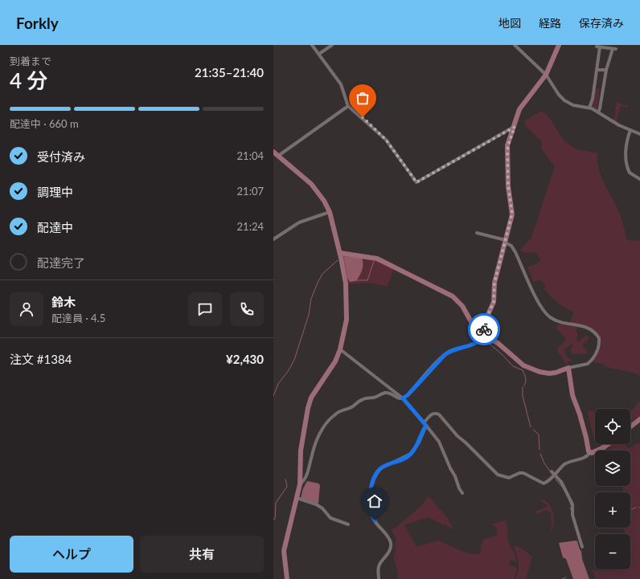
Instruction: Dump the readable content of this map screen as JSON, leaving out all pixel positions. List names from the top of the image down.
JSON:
{
  "page": {
    "header": "Forkly",
    "nav": ["地図", "経路", "保存済み"],
    "heading": ["4 分", "到着まで", "21:35–21:40"],
    "panel": [
      "鈴木",
      "配達員 · 4.5",
      "注文 #1384",
      "¥2,430"
    ],
    "bar": "配達中 · 660 m",
    "list": [
      ["受付済み", "21:04"],
      ["調理中", "21:07"],
      ["配達中", "21:24"],
      "配達完了"
    ],
    "map_buttons": ["+", "−"],
    "buttons": ["ヘルプ", "共有"]
  }
}
